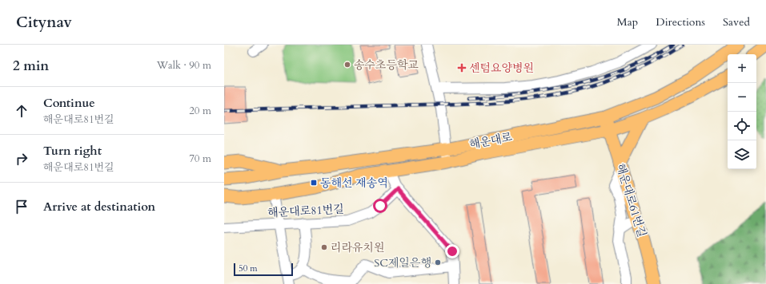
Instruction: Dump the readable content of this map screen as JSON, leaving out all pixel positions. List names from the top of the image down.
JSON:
{
  "streets": {
    "main road": ["해운대로", "해운대로61번길"],
    "street": ["해운대로81번길"]
  },
  "crossings": [
    ["해운대로", "해운대로61번길"]
  ],
  "places": {
    "other": ["송수초등학교", "리라유치원", "SC제일은행"],
    "health": ["센텀요양병원"],
    "transit": ["동해선 재송역"]
  },
  "scale_bar": "50 m",
  "page": {
    "header": "Citynav",
    "nav": ["Map", "Directions", "Saved"],
    "heading": ["2 min", "Walk · 90 m"],
    "map_buttons": ["+", "−"],
    "list": [
      ["Continue", "해운대로81번길", "20 m"],
      ["Turn right", "해운대로81번길", "70 m"],
      "Arrive at destination"
    ],
    "scale": "50 m"
  }
}
